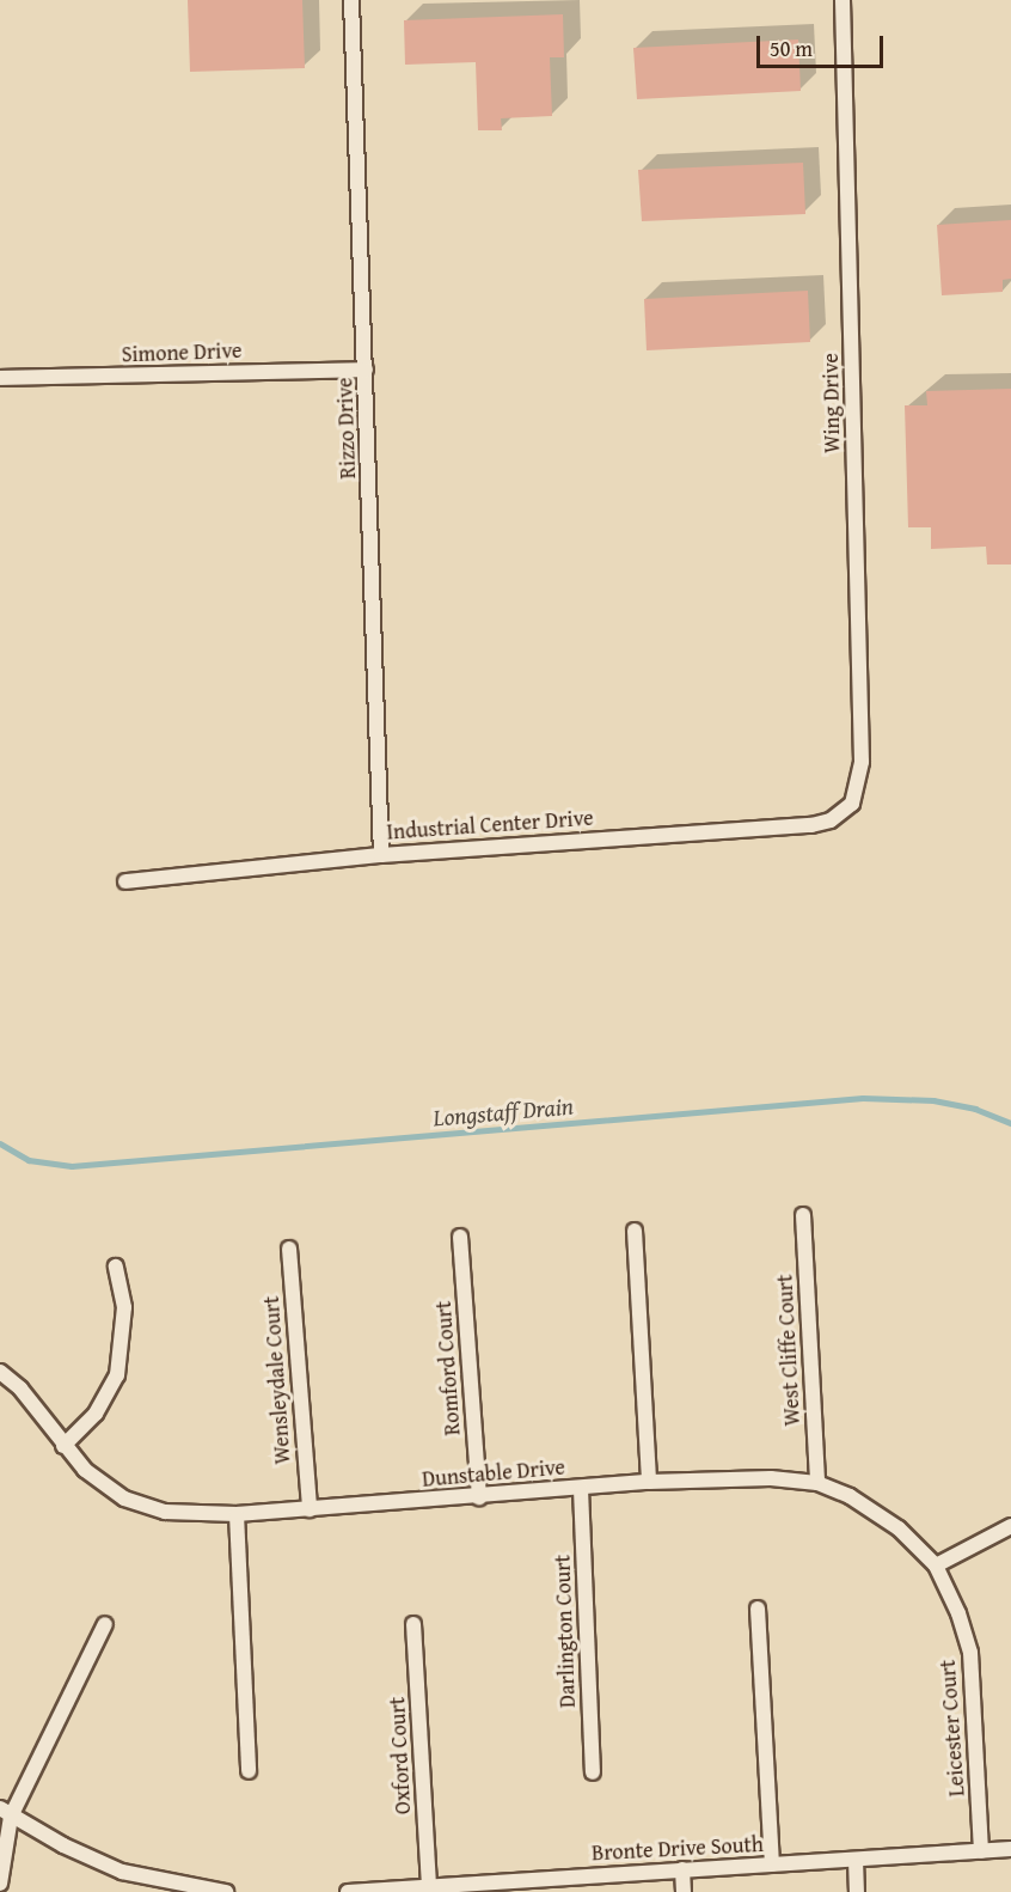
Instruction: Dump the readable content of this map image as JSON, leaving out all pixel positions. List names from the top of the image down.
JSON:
{
  "streets": {
    "street": [
      "Simone Drive",
      "Wing Drive",
      "Rizzo Drive",
      "Industrial Center Drive",
      "West Cliffe Court",
      "Romford Court",
      "Wensleydale Court",
      "Dunstable Drive",
      "Darlington Court",
      "Leicester Court",
      "Oxford Court",
      "Bronte Drive South"
    ]
  },
  "crossings": [
    ["Simone Drive", "Rizzo Drive"],
    ["Wing Drive", "Industrial Center Drive"],
    ["Rizzo Drive", "Industrial Center Drive"],
    ["West Cliffe Court", "Dunstable Drive"],
    ["Romford Court", "Dunstable Drive"],
    ["Wensleydale Court", "Dunstable Drive"],
    ["Dunstable Drive", "Darlington Court"],
    ["Dunstable Drive", "Leicester Court"],
    ["Leicester Court", "Bronte Drive South"],
    ["Oxford Court", "Bronte Drive South"]
  ],
  "water": ["Longstaff Drain"],
  "scale_bar": "50 m"
}
